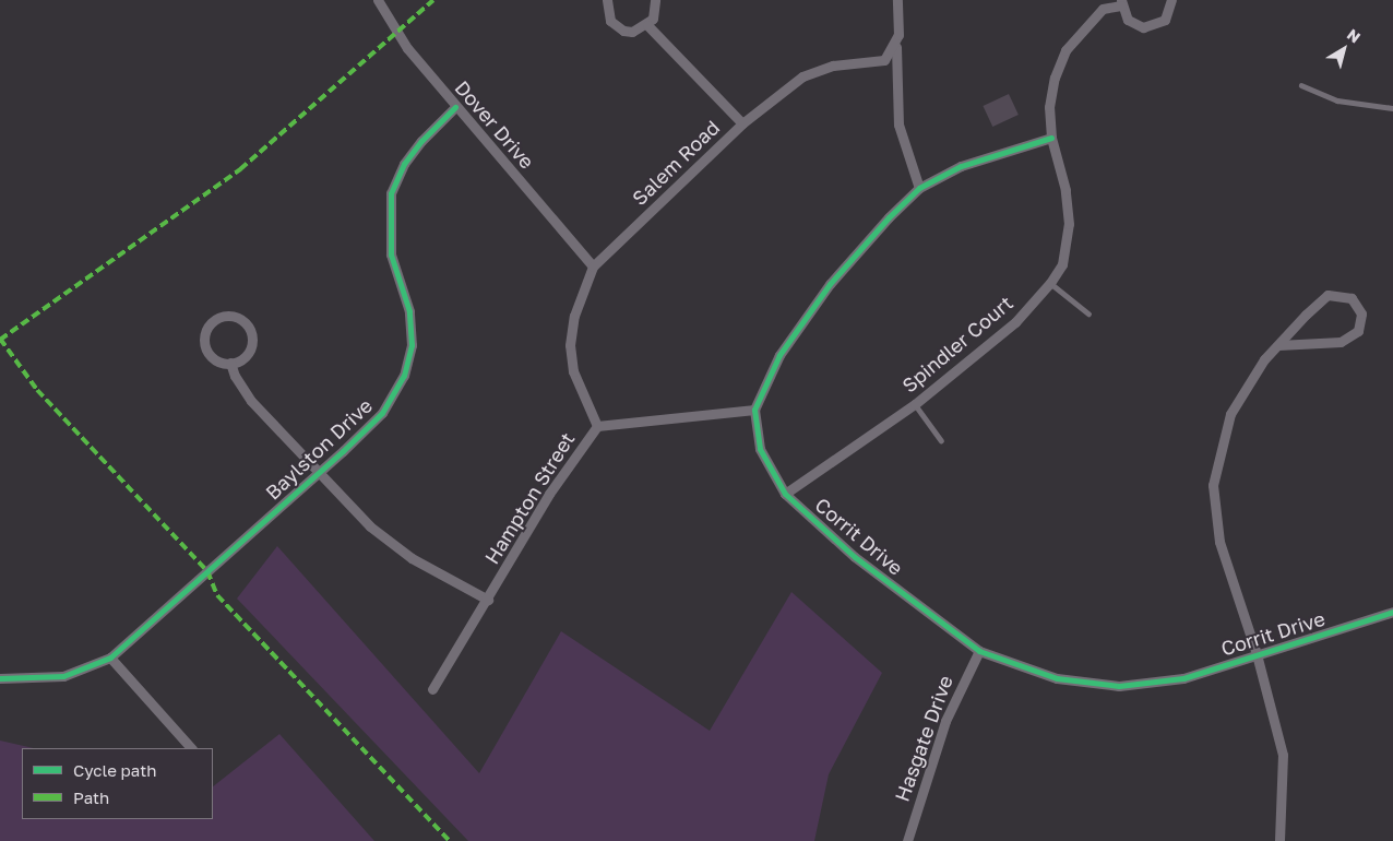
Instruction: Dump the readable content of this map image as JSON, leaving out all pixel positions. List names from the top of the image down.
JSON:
{
  "streets": {
    "street": [
      "Dover Drive",
      "Salem Road",
      "Spindler Court",
      "Baylston Drive",
      "Hampton Street",
      "Corrit Drive",
      "Hasgate Drive"
    ]
  },
  "crossings": [
    ["Dover Drive", "Salem Road"],
    ["Dover Drive", "Baylston Drive"],
    ["Salem Road", "Hampton Street"],
    ["Spindler Court", "Corrit Drive"],
    ["Hampton Street", "Corrit Drive"],
    ["Corrit Drive", "Hasgate Drive"]
  ],
  "legend": ["Cycle path", "Path"],
  "north": "top right"
}
